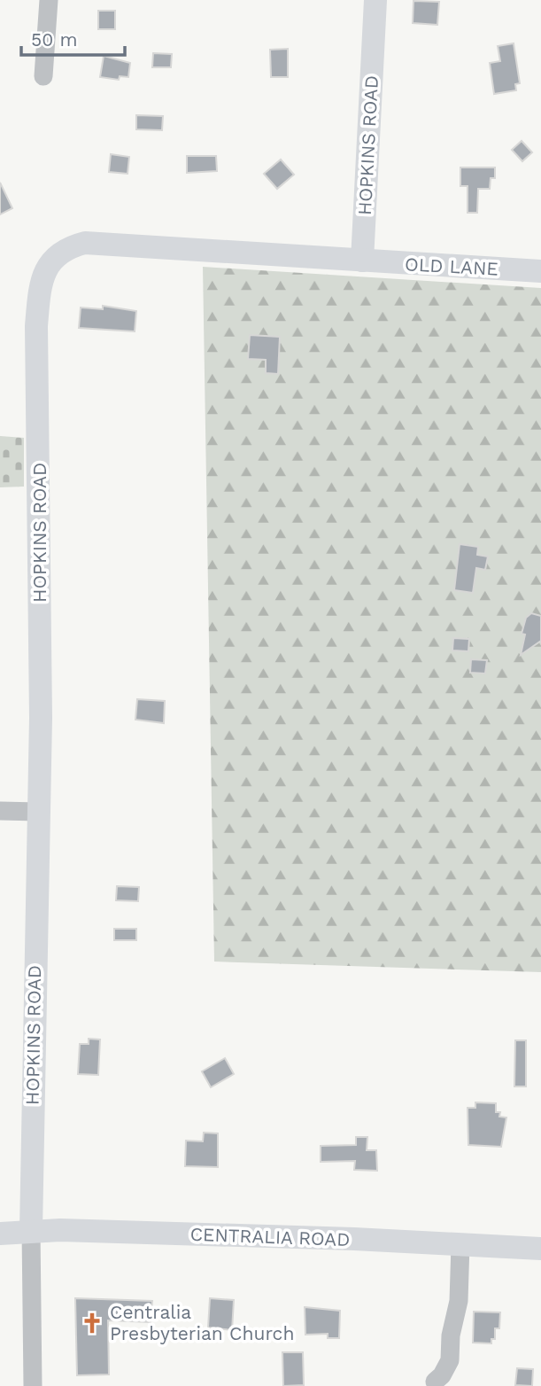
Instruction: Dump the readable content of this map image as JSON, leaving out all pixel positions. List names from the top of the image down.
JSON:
{
  "streets": {
    "main road": ["HOPKINS ROAD", "OLD LANE", "CENTRALIA ROAD"]
  },
  "crossings": [
    ["HOPKINS ROAD", "OLD LANE"],
    ["HOPKINS ROAD", "CENTRALIA ROAD"]
  ],
  "places": {
    "church": ["Centralia Presbyterian Church"]
  },
  "scale_bar": "50 m"
}
